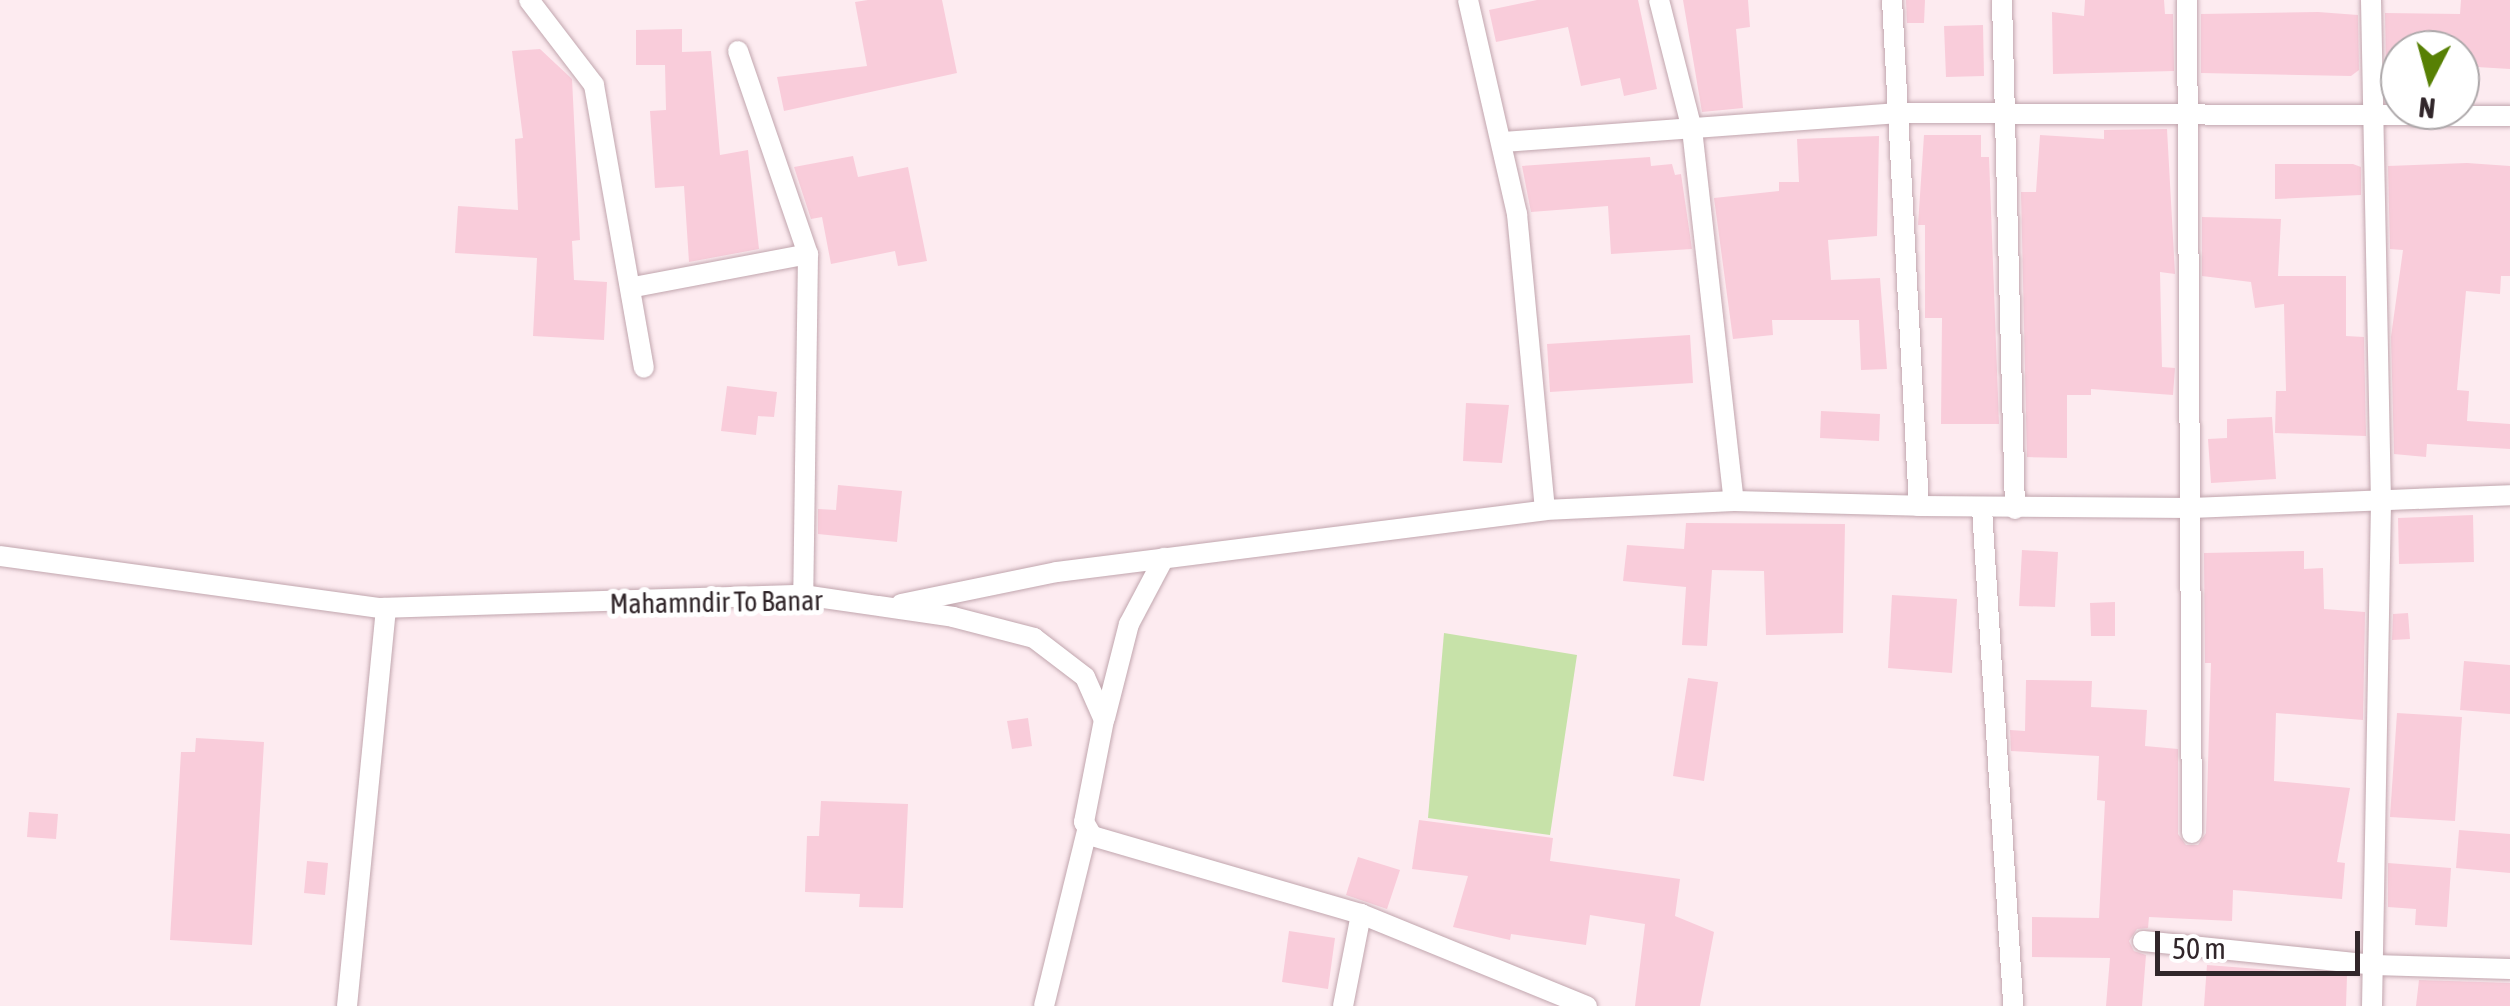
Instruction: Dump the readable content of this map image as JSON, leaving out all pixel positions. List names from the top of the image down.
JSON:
{
  "streets": {
    "street": ["Mahamndir To Banar"]
  },
  "scale_bar": "50 m",
  "north": "bottom"
}
